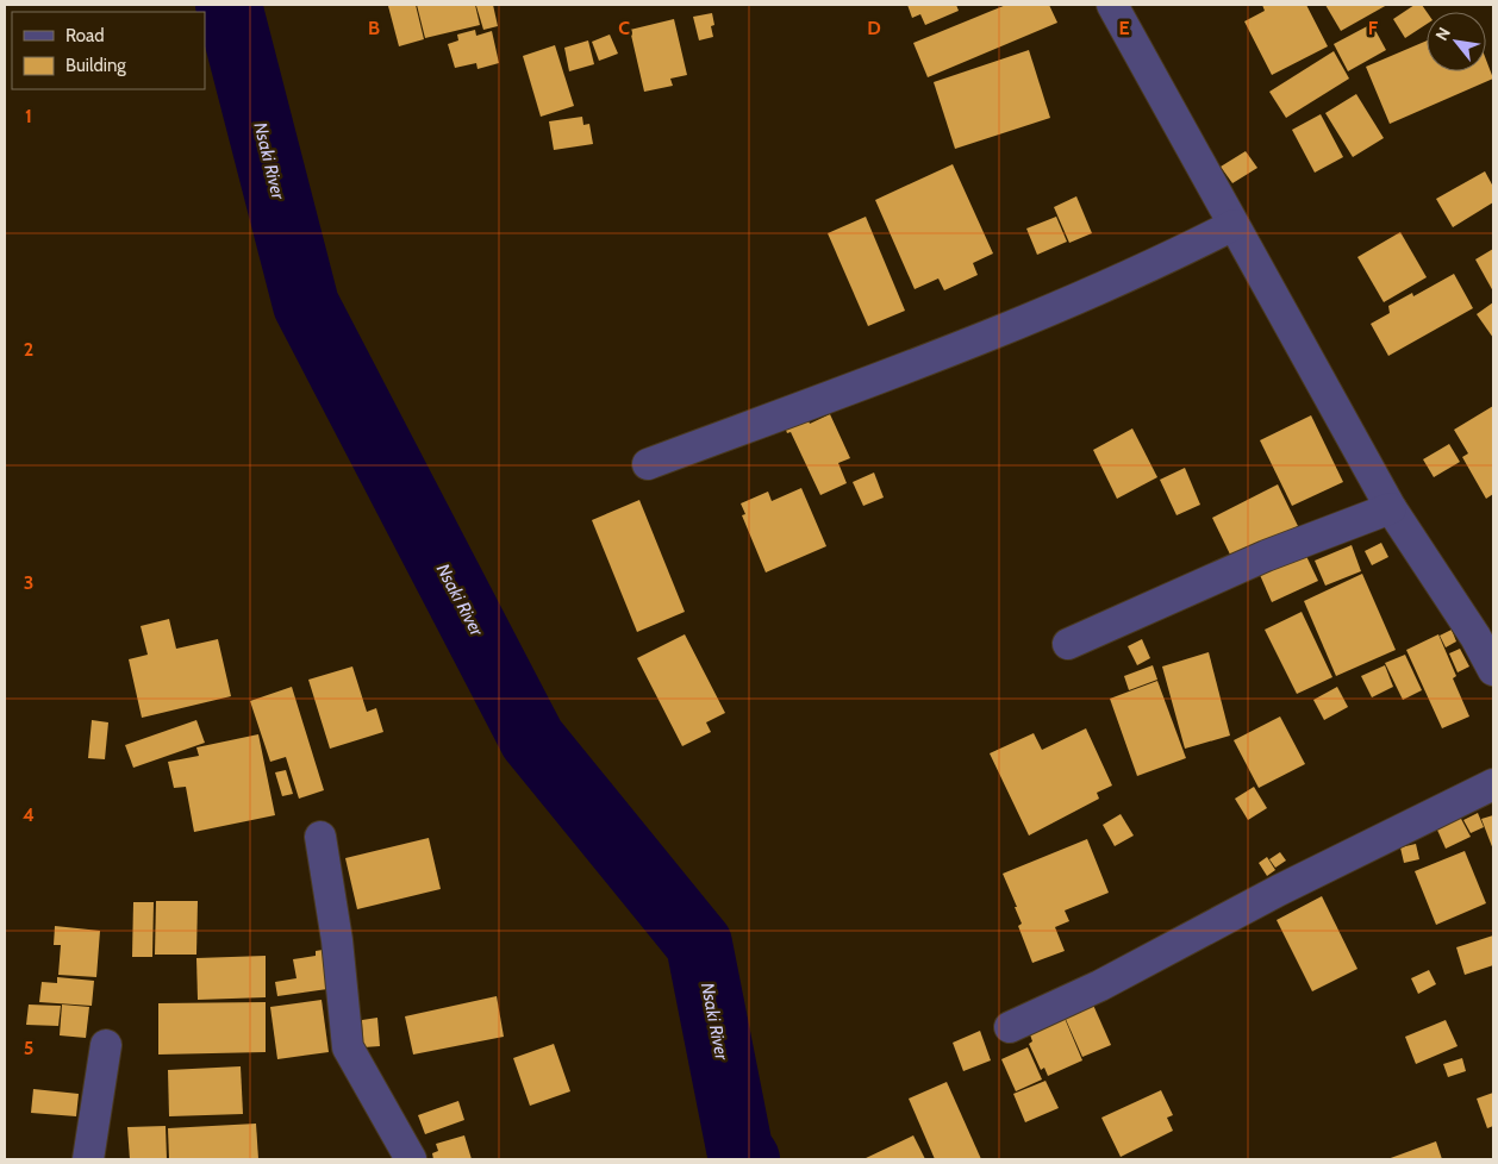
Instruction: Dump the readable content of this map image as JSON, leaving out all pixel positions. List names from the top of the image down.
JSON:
{
  "water": ["Nsaki River"],
  "legend": ["Road", "Building"],
  "north": "top left",
  "grid": {
    "columns": [
      "B",
      "C",
      "D",
      "E",
      "F"
    ],
    "rows": [
      "1",
      "2",
      "3",
      "4",
      "5"
    ]
  }
}
